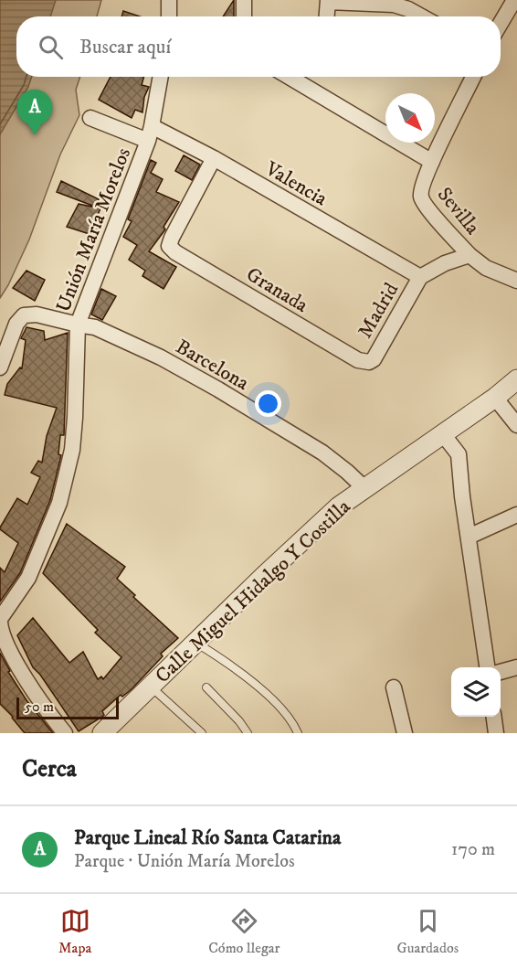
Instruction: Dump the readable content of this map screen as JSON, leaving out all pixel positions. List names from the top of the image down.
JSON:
{
  "streets": {
    "street": [
      "Valencia",
      "Sevilla",
      "Unión María Morelos",
      "Granada",
      "Madrid",
      "Barcelona",
      "Calle Miguel Hidalgo Y Costilla"
    ]
  },
  "crossings": [
    ["Valencia", "Unión María Morelos"],
    ["Valencia", "Granada"],
    ["Valencia", "Madrid"],
    ["Unión María Morelos", "Barcelona"],
    ["Granada", "Madrid"],
    ["Barcelona", "Calle Miguel Hidalgo Y Costilla"]
  ],
  "scale_bar": "50 m",
  "north": "bottom right",
  "page": {
    "search": "Buscar aquí",
    "pins": "A",
    "scale": "50 m",
    "heading": "Cerca",
    "list": [
      {
        "mark": "A",
        "name": "Parque Lineal Río Santa Catarina",
        "note": "Parque · Unión María Morelos",
        "value": "170 m"
      }
    ],
    "nav": ["Mapa", "Cómo llegar", "Guardados"]
  }
}
